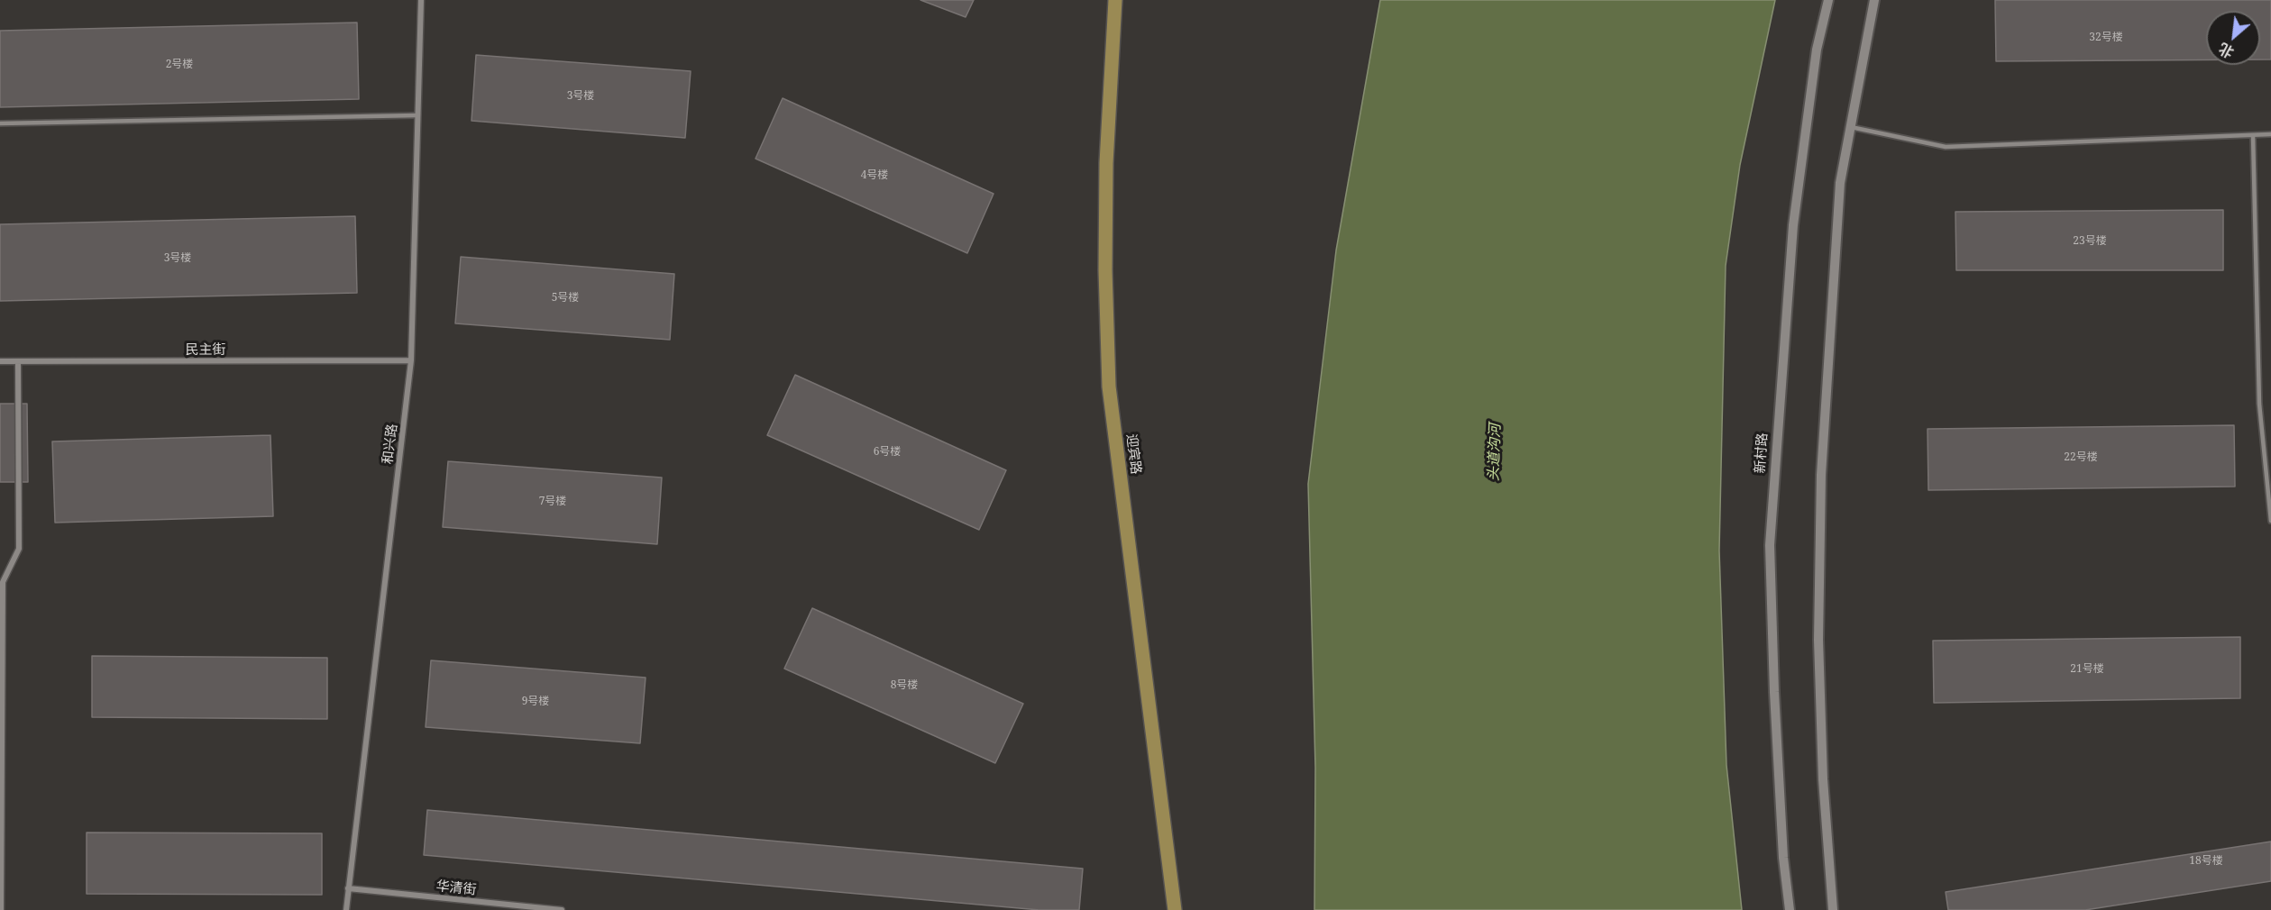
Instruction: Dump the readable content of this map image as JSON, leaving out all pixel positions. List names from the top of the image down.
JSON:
{
  "streets": {
    "main road": ["迎宾路"],
    "street": [
      "民主街",
      "和兴路",
      "新村路",
      "华清街"
    ]
  },
  "crossings": [
    ["民主街", "和兴路"],
    ["和兴路", "华清街"]
  ],
  "water": ["头道沟河"],
  "house_numbers": [
    "32号楼",
    "2号楼",
    "3号楼",
    "4号楼",
    "23号楼",
    "3号楼",
    "5号楼",
    "6号楼",
    "22号楼",
    "7号楼",
    "21号楼",
    "8号楼",
    "9号楼",
    "18号楼"
  ],
  "north": "bottom left"
}
